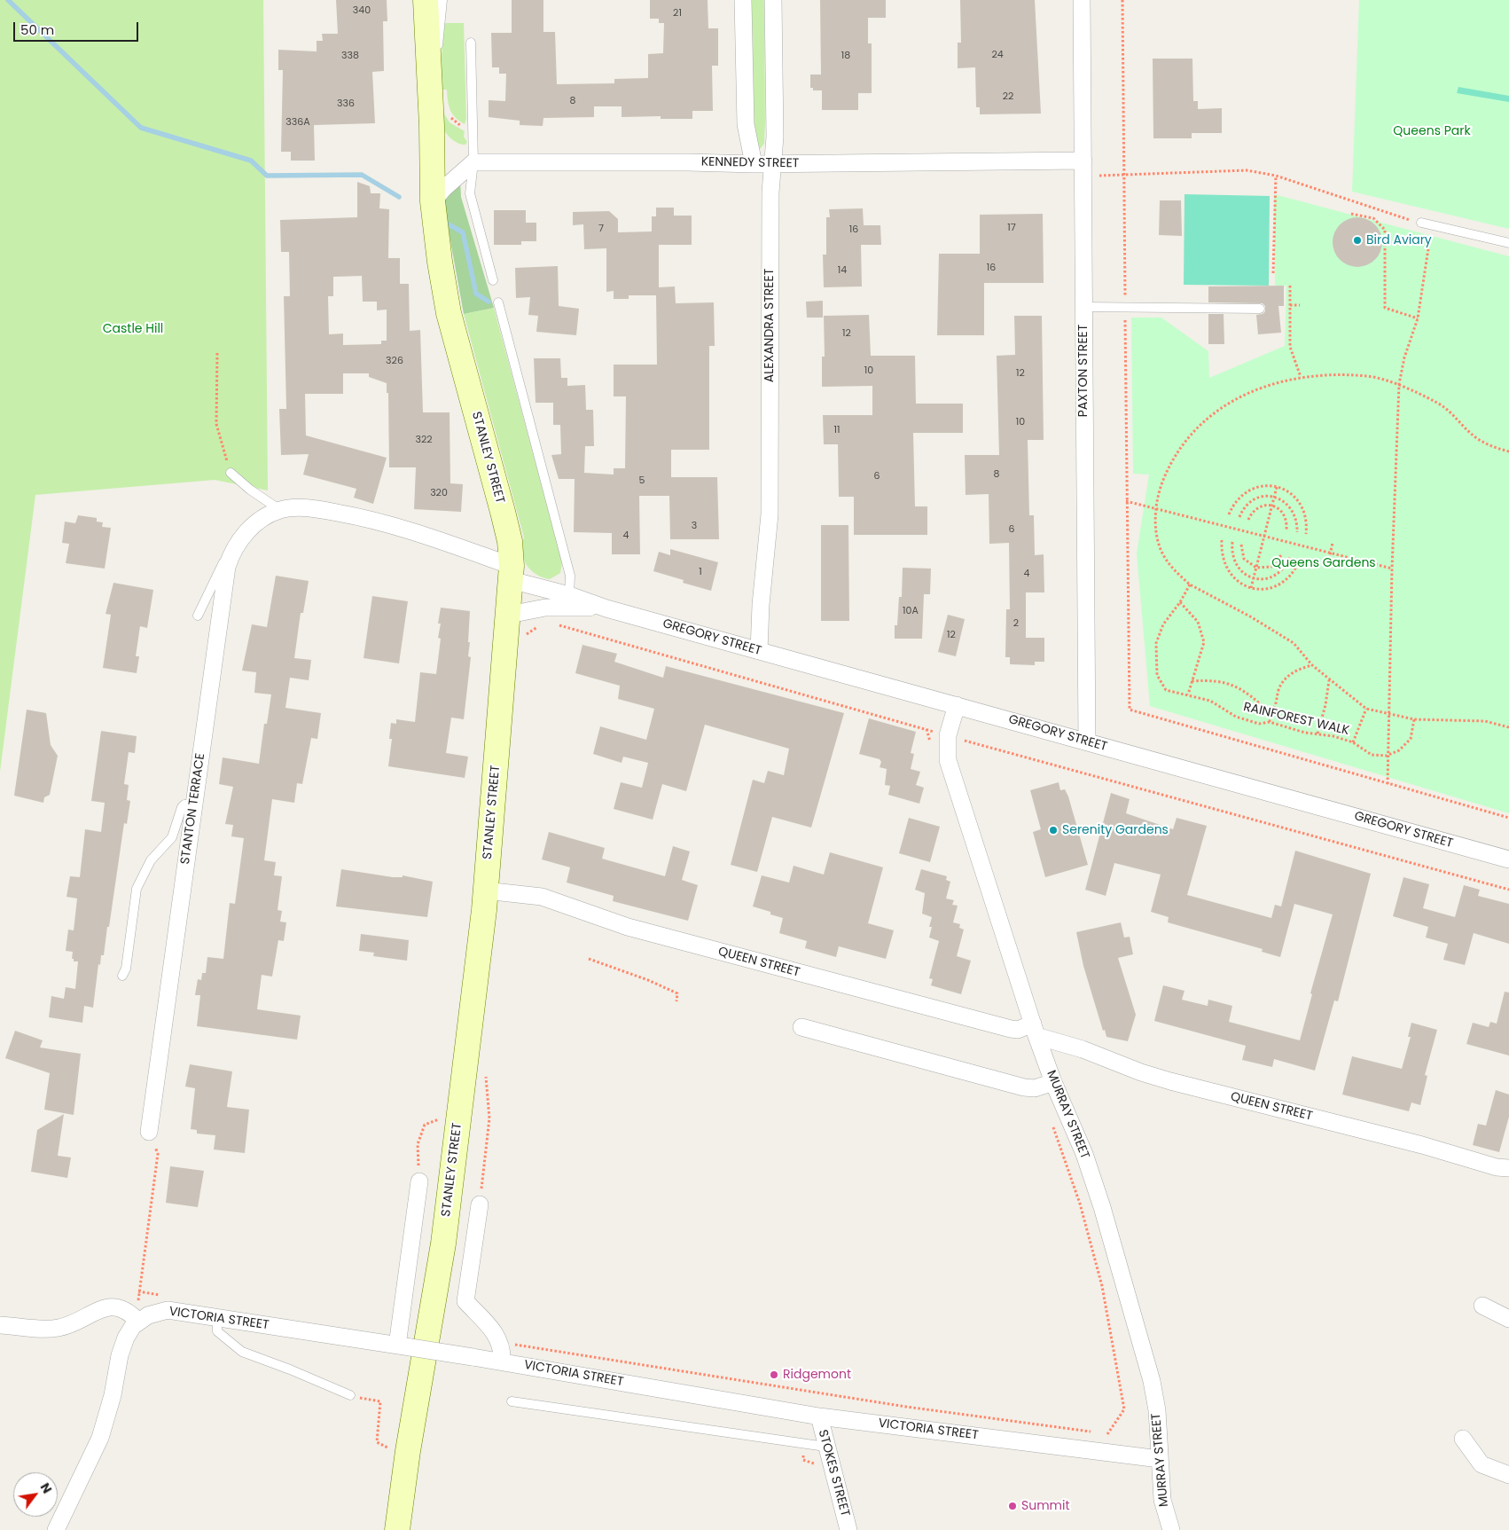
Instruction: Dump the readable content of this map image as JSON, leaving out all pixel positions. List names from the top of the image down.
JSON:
{
  "streets": {
    "main road": ["STANLEY STREET"],
    "street": [
      "KENNEDY STREET",
      "ALEXANDRA STREET",
      "PAXTON STREET",
      "GREGORY STREET",
      "STANTON TERRACE",
      "QUEEN STREET",
      "MURRAY STREET",
      "VICTORIA STREET",
      "STOKES STREET"
    ],
    "path": ["RAINFOREST WALK"]
  },
  "crossings": [
    ["KENNEDY STREET", "ALEXANDRA STREET"],
    ["KENNEDY STREET", "PAXTON STREET"],
    ["ALEXANDRA STREET", "GREGORY STREET"],
    ["PAXTON STREET", "GREGORY STREET"],
    ["STANLEY STREET", "GREGORY STREET"],
    ["STANLEY STREET", "QUEEN STREET"],
    ["GREGORY STREET", "STANTON TERRACE"],
    ["GREGORY STREET", "MURRAY STREET"],
    ["QUEEN STREET", "MURRAY STREET"],
    ["MURRAY STREET", "VICTORIA STREET"],
    ["VICTORIA STREET", "STOKES STREET"]
  ],
  "parks": ["Queens Park", "Castle Hill", "Queens Gardens"],
  "places": [
    "Bird Aviary",
    "Serenity Gardens",
    "Ridgemont",
    "Summit"
  ],
  "house_numbers": [
    "340",
    "21",
    "24",
    "338",
    "18",
    "22",
    "8",
    "336",
    "336A",
    "17",
    "7",
    "16",
    "16",
    "14",
    "12",
    "326",
    "10",
    "12",
    "10",
    "11",
    "322",
    "8",
    "6",
    "5",
    "320",
    "3",
    "6",
    "4",
    "1",
    "4",
    "10A",
    "2",
    "12"
  ],
  "scale_bar": "50 m",
  "north": "top right"
}
